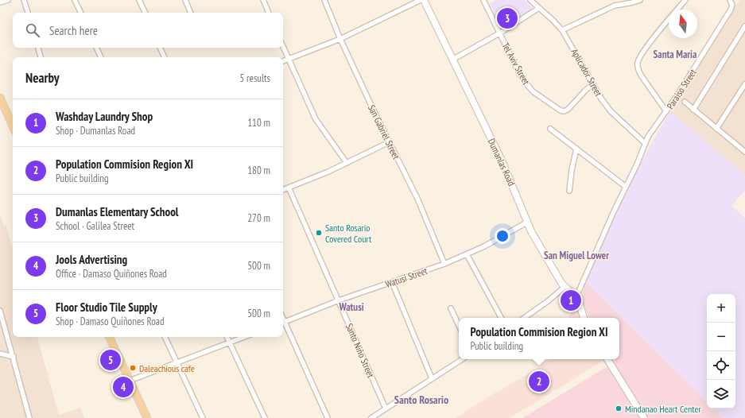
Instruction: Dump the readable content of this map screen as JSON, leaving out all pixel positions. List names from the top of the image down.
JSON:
{
  "streets": {
    "main road": ["Dumanlas Road"],
    "street": [
      "Tel Aviv Street",
      "Aplicador Street",
      "Paraiso Street",
      "San Gabriel Street",
      "Watusi Street",
      "Santo Niño Street"
    ]
  },
  "crossings": [
    ["Tel Aviv Street", "Aplicador Street"],
    ["Aplicador Street", "Paraiso Street"],
    ["Paraiso Street", "Dumanlas Road"],
    ["San Gabriel Street", "Watusi Street"],
    ["Dumanlas Road", "Watusi Street"],
    ["Watusi Street", "Santo Niño Street"]
  ],
  "districts": [
    "Santa Maria",
    "San Miguel Lower",
    "Watusi",
    "Santo Rosario"
  ],
  "places": ["Santo Rosario Covered Court", "Daleachious cafe", "Mindanao Heart Center"],
  "north": "top",
  "page": {
    "pins": [
      "3",
      "1",
      "5",
      "2",
      "4"
    ],
    "search": "Search here",
    "heading": ["Nearby", "5 results"],
    "list": [
      {
        "mark": "1",
        "name": "Washday Laundry Shop",
        "note": "Shop · Dumanlas Road",
        "value": "110 m"
      },
      {
        "mark": "2",
        "name": "Population Commision Region XI",
        "note": "Public building",
        "value": "180 m"
      },
      {
        "mark": "3",
        "name": "Dumanlas Elementary School",
        "note": "School · Galilea Street",
        "value": "270 m"
      },
      {
        "mark": "4",
        "name": "Jools Advertising",
        "note": "Office · Damaso Quiñones Road",
        "value": "500 m"
      },
      {
        "mark": "5",
        "name": "Floor Studio Tile Supply",
        "note": "Shop · Damaso Quiñones Road",
        "value": "500 m"
      }
    ],
    "map_buttons": ["+", "−"],
    "popup": ["Population Commision Region XI", "Public building"]
  }
}
